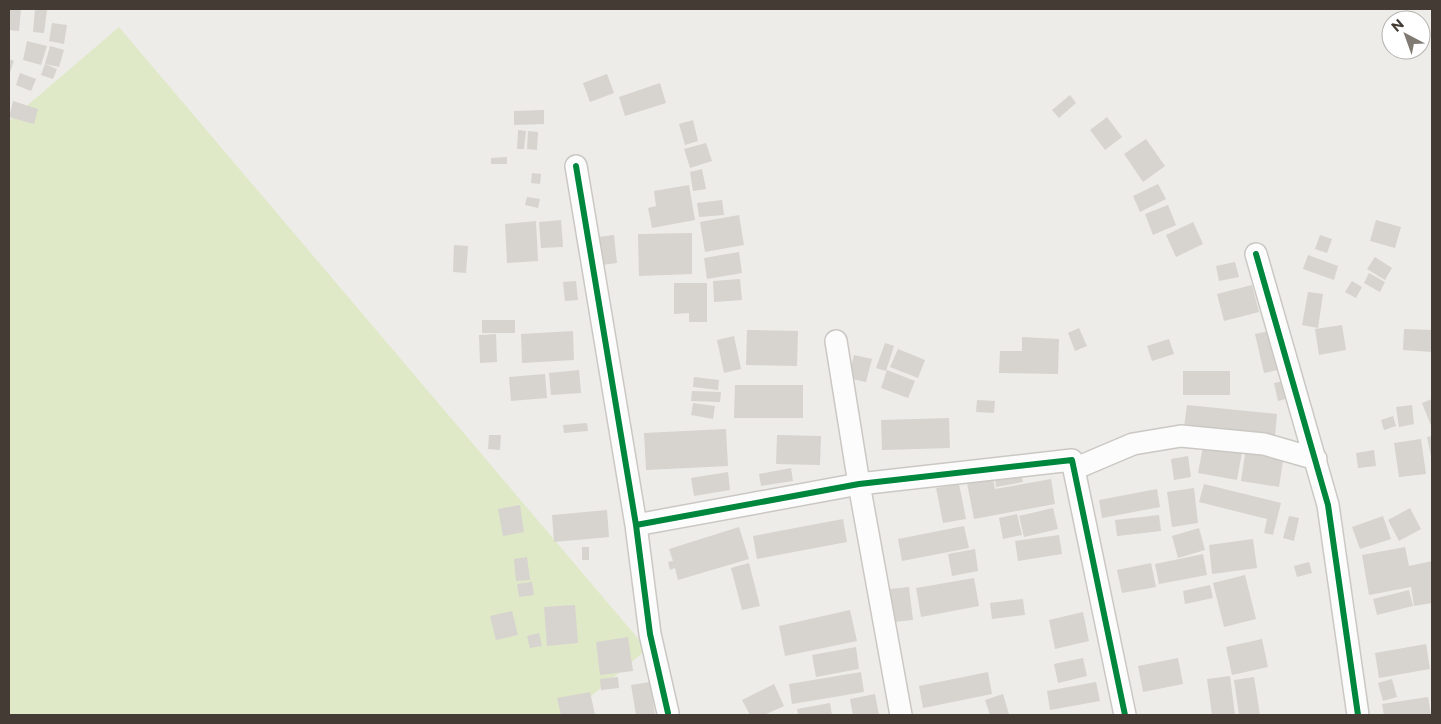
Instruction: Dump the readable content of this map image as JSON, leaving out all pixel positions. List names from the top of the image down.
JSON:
{
  "north": "top left"
}
